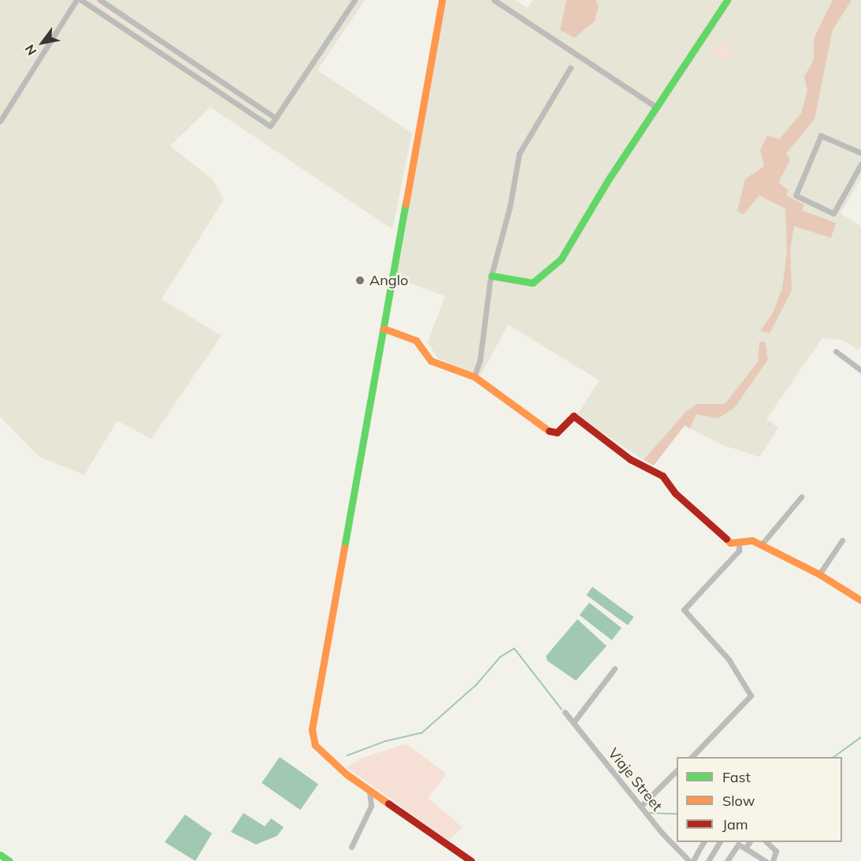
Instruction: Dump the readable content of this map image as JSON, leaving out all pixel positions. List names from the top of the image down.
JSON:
{
  "streets": {
    "street": ["Viaje Street"]
  },
  "places": ["Anglo"],
  "legend": ["Fast", "Slow", "Jam"],
  "north": "bottom left"
}
